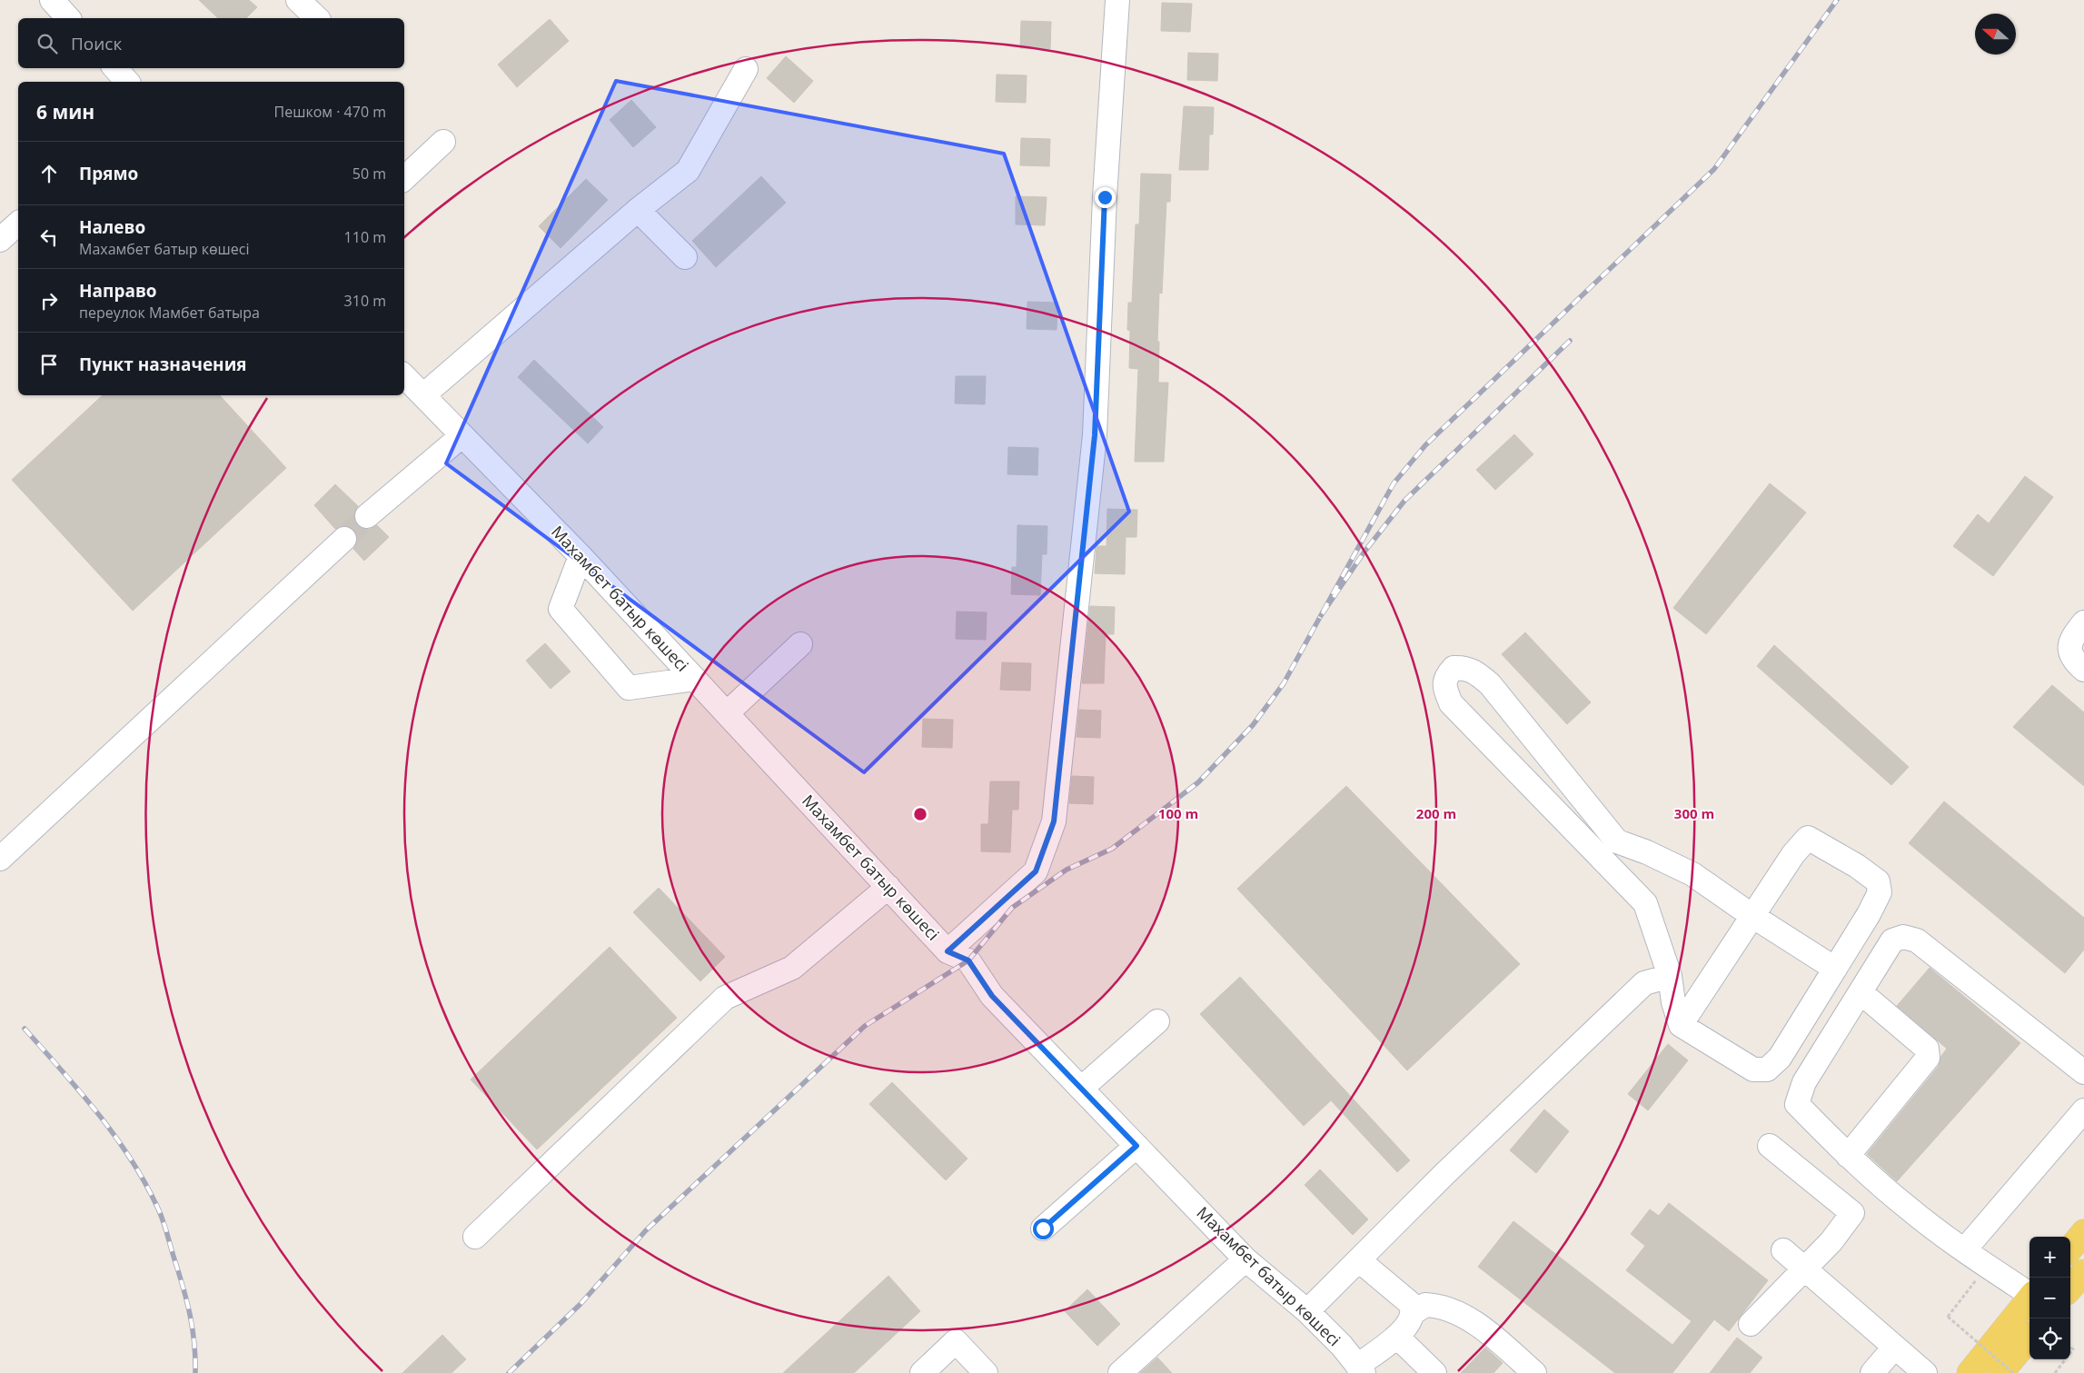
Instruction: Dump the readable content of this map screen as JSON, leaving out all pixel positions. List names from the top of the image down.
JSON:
{
  "streets": {
    "street": ["Махамбет батыр көшесі"]
  },
  "north": "left",
  "page": {
    "search": "Поиск",
    "heading": ["6 мин", "Пешком · 470 m"],
    "list": [
      ["Прямо", "50 m"],
      ["Налево", "Махамбет батыр көшесі", "110 m"],
      ["Направо", "переулок Мамбет батыра", "310 m"],
      "Пункт назначения"
    ],
    "map_buttons": ["+", "−"]
  },
  "rings": ["100 m", "200 m", "300 m"]
}
